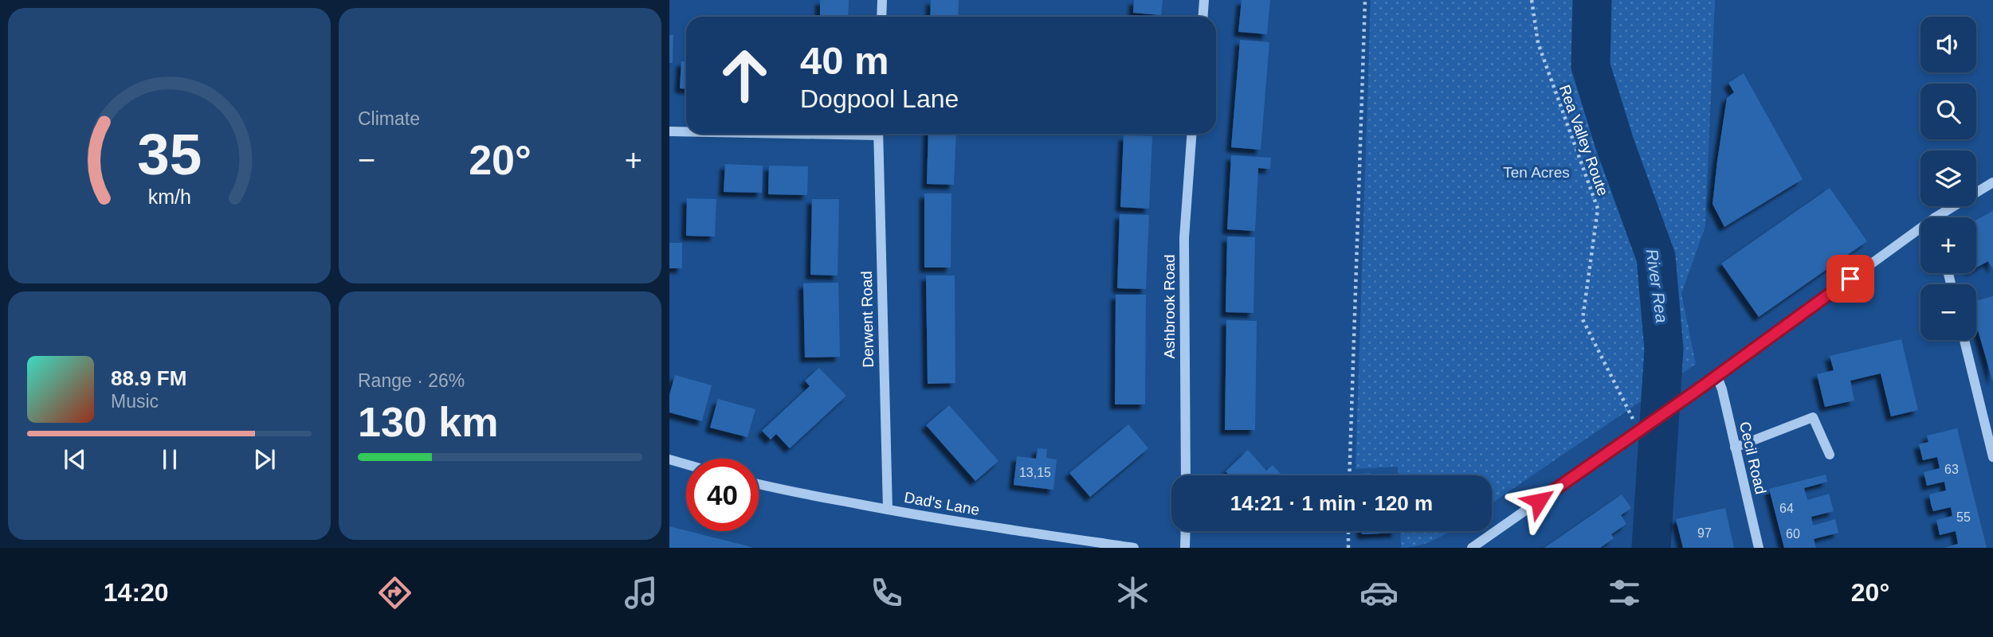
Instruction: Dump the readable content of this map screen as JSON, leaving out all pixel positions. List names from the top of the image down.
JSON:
{
  "streets": {
    "street": [
      "Ashbrook Road",
      "Derwent Road",
      "Cecil Road",
      "Dad's Lane"
    ],
    "path": ["Rea Valley Route"]
  },
  "crossings": [
    ["Derwent Road", "Dad's Lane"]
  ],
  "water": ["River Rea"],
  "parks": ["Ten Acres"],
  "house_numbers": [
    "63",
    "13,15",
    "64",
    "55",
    "97",
    "60"
  ],
  "page": {
    "tile": [
      "Climate",
      ["Range · 26%", "130 km"]
    ],
    "map_buttons": ["+", "−"],
    "turn": ["40 m", "Dogpool Lane"],
    "heat": ["−", "20°", "+"],
    "song": ["88.9 FM", "Music"],
    "limit": "40",
    "trip": "14:21 · 1 min · 120 m",
    "tabs": ["14:20", "20°"],
    "gauge": ["35", "km/h"]
  }
}
